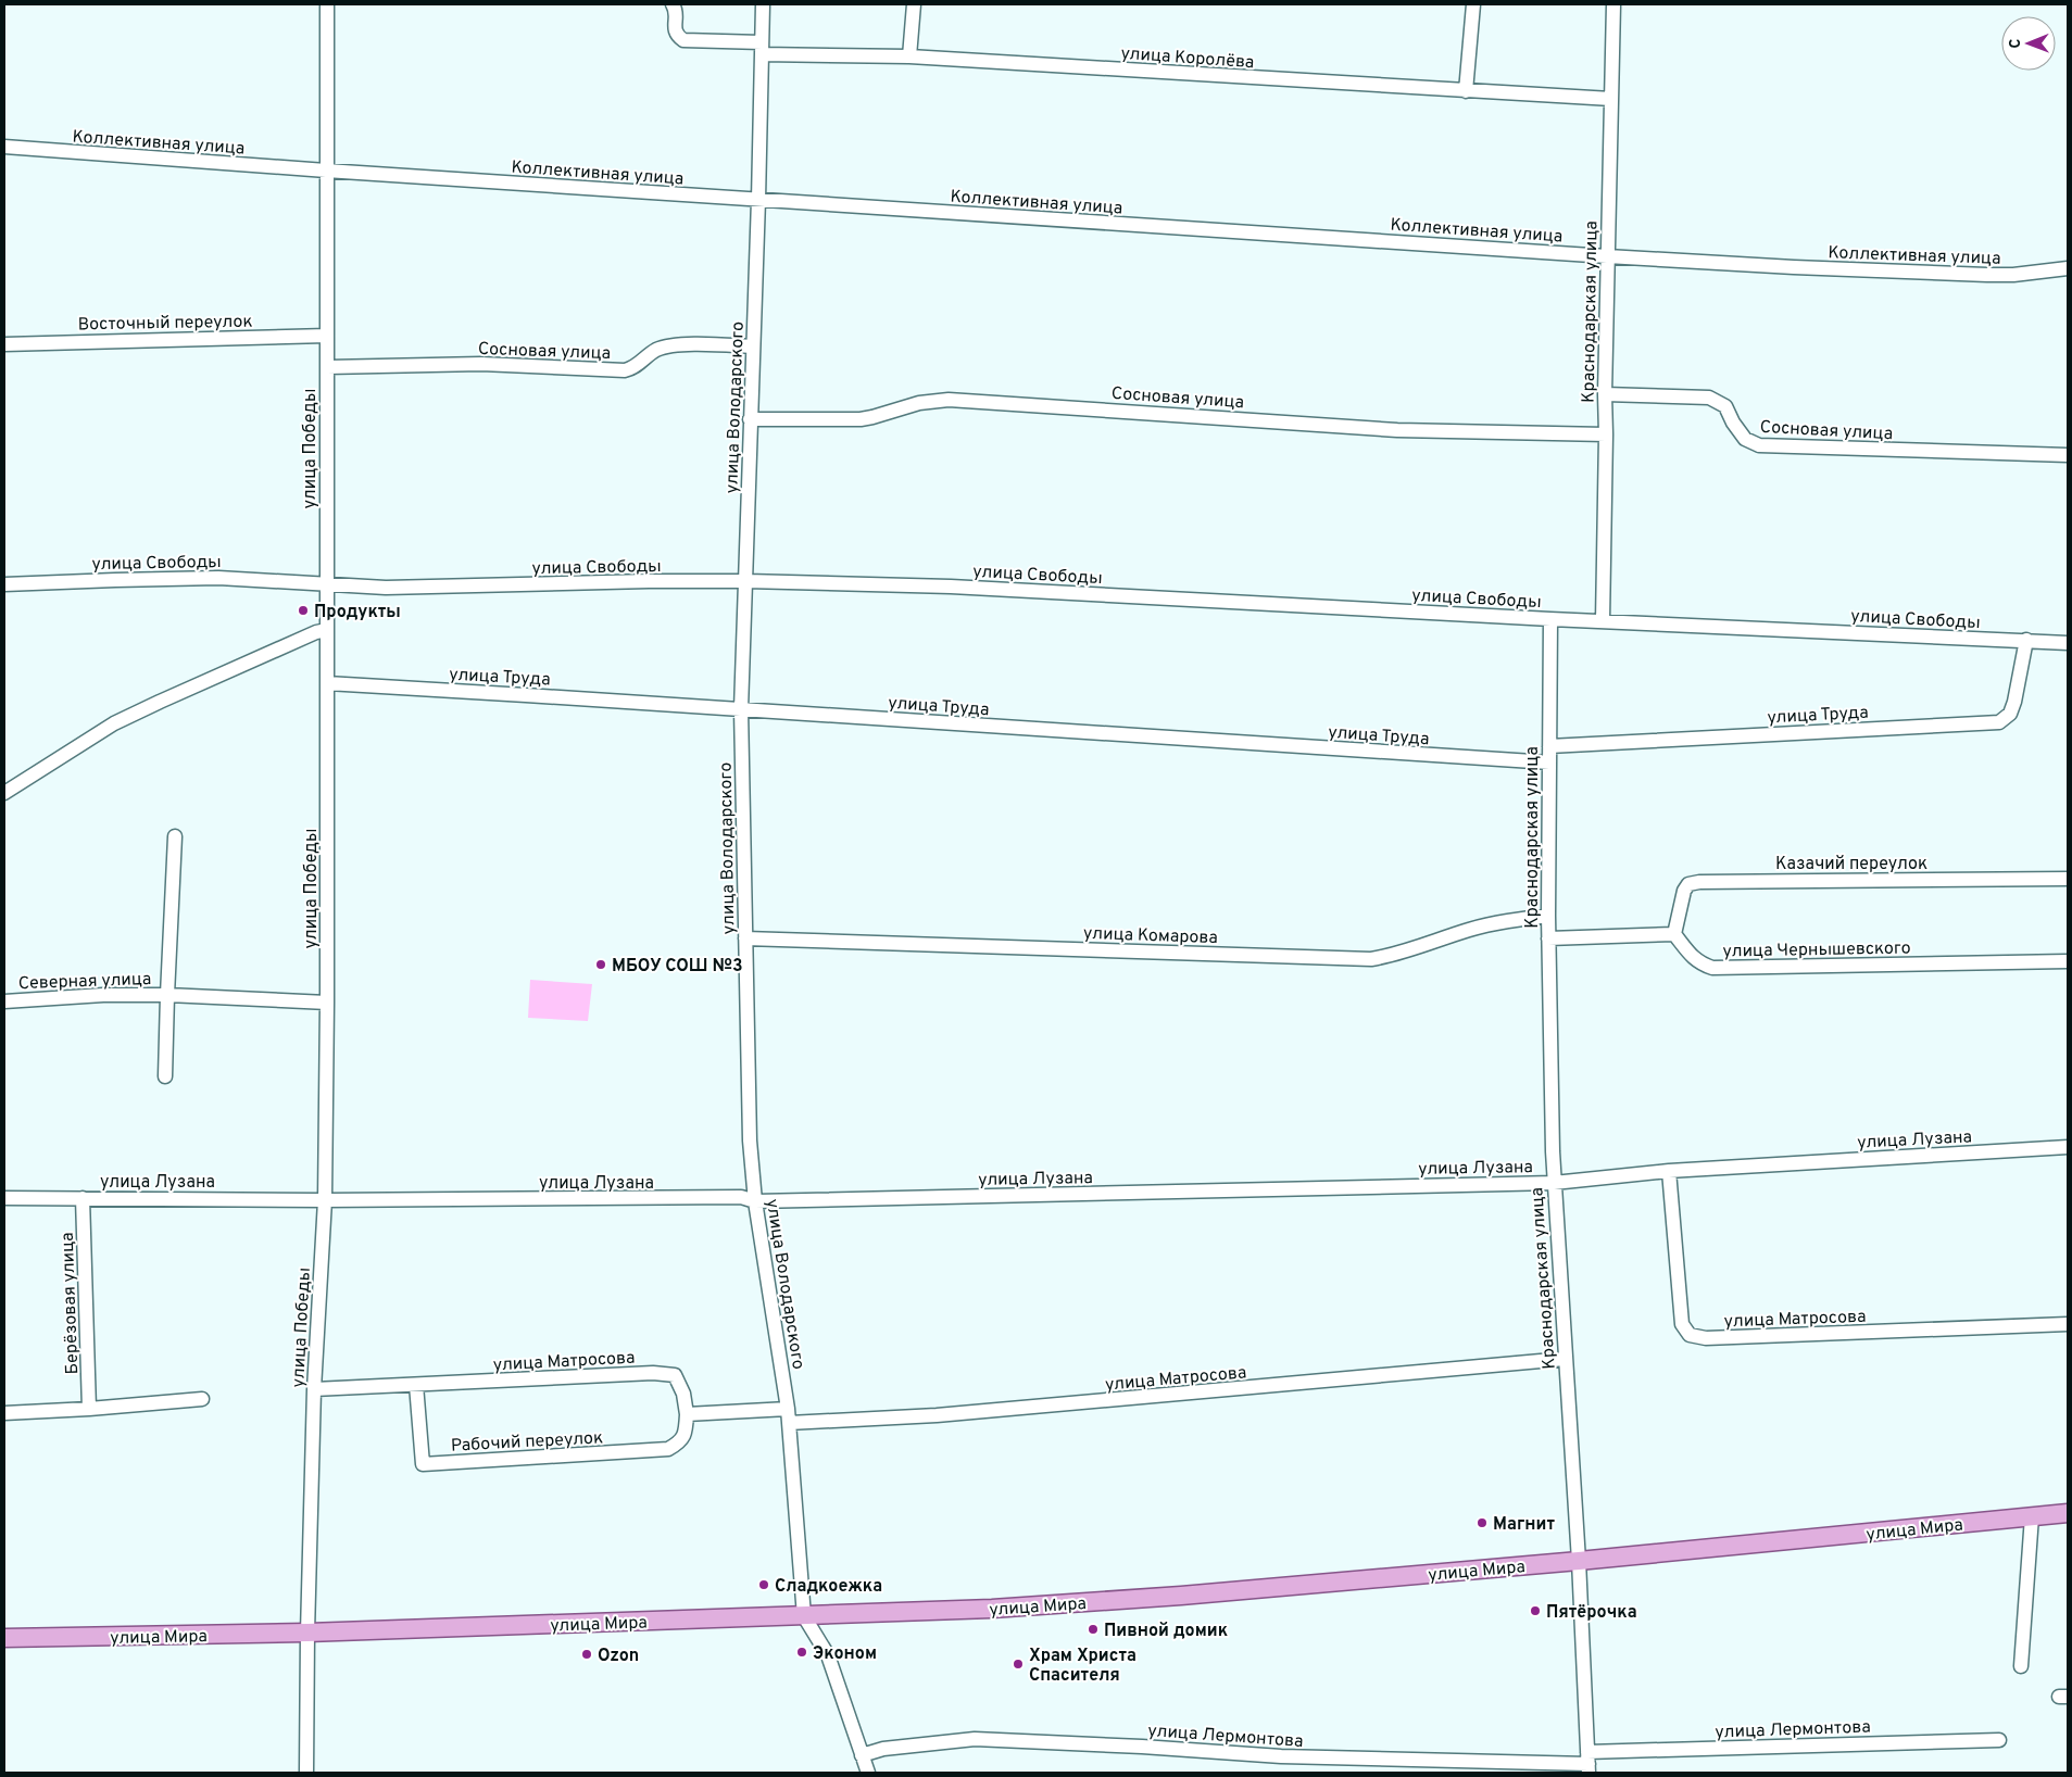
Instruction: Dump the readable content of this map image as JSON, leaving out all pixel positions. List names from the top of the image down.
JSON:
{
  "streets": {
    "main road": ["улица Мира"],
    "street": [
      "улица Королёва",
      "Коллективная улица",
      "Краснодарская улица",
      "Восточный переулок",
      "Сосновая улица",
      "улица Володарского",
      "улица Победы",
      "улица Свободы",
      "улица Труда",
      "Казачий переулок",
      "улица Комарова",
      "улица Чернышевского",
      "Северная улица",
      "улица Лузана",
      "Берёзовая улица",
      "улица Матросова",
      "Рабочий переулок",
      "улица Лермонтова"
    ]
  },
  "crossings": [
    ["улица Королёва", "Краснодарская улица"],
    ["улица Королёва", "улица Володарского"],
    ["Коллективная улица", "Краснодарская улица"],
    ["Коллективная улица", "улица Володарского"],
    ["Коллективная улица", "улица Победы"],
    ["Краснодарская улица", "Сосновая улица"],
    ["Краснодарская улица", "улица Свободы"],
    ["Краснодарская улица", "улица Труда"],
    ["Краснодарская улица", "улица Комарова"],
    ["Краснодарская улица", "улица Лузана"],
    ["Краснодарская улица", "улица Матросова"],
    ["Краснодарская улица", "улица Мира"],
    ["Краснодарская улица", "улица Лермонтова"],
    ["Восточный переулок", "улица Победы"],
    ["Сосновая улица", "улица Володарского"],
    ["Сосновая улица", "улица Победы"],
    ["улица Володарского", "улица Свободы"],
    ["улица Володарского", "улица Труда"],
    ["улица Володарского", "улица Комарова"],
    ["улица Володарского", "улица Лузана"],
    ["улица Володарского", "улица Матросова"],
    ["улица Володарского", "улица Мира"],
    ["улица Володарского", "улица Лермонтова"],
    ["улица Победы", "улица Свободы"],
    ["улица Победы", "улица Труда"],
    ["улица Победы", "Северная улица"],
    ["улица Победы", "улица Лузана"],
    ["улица Победы", "улица Матросова"],
    ["улица Победы", "улица Мира"],
    ["улица Свободы", "улица Труда"],
    ["Казачий переулок", "улица Чернышевского"],
    ["улица Лузана", "Берёзовая улица"],
    ["улица Лузана", "улица Матросова"],
    ["улица Матросова", "Рабочий переулок"]
  ],
  "places": [
    "Продукты",
    "МБОУ СОШ №3",
    "Магнит",
    "Сладкоежка",
    "Пятёрочка",
    "Пивной домик",
    "Эконом",
    "Ozon",
    "Храм Христа Спасителя"
  ],
  "north": "left"
}
